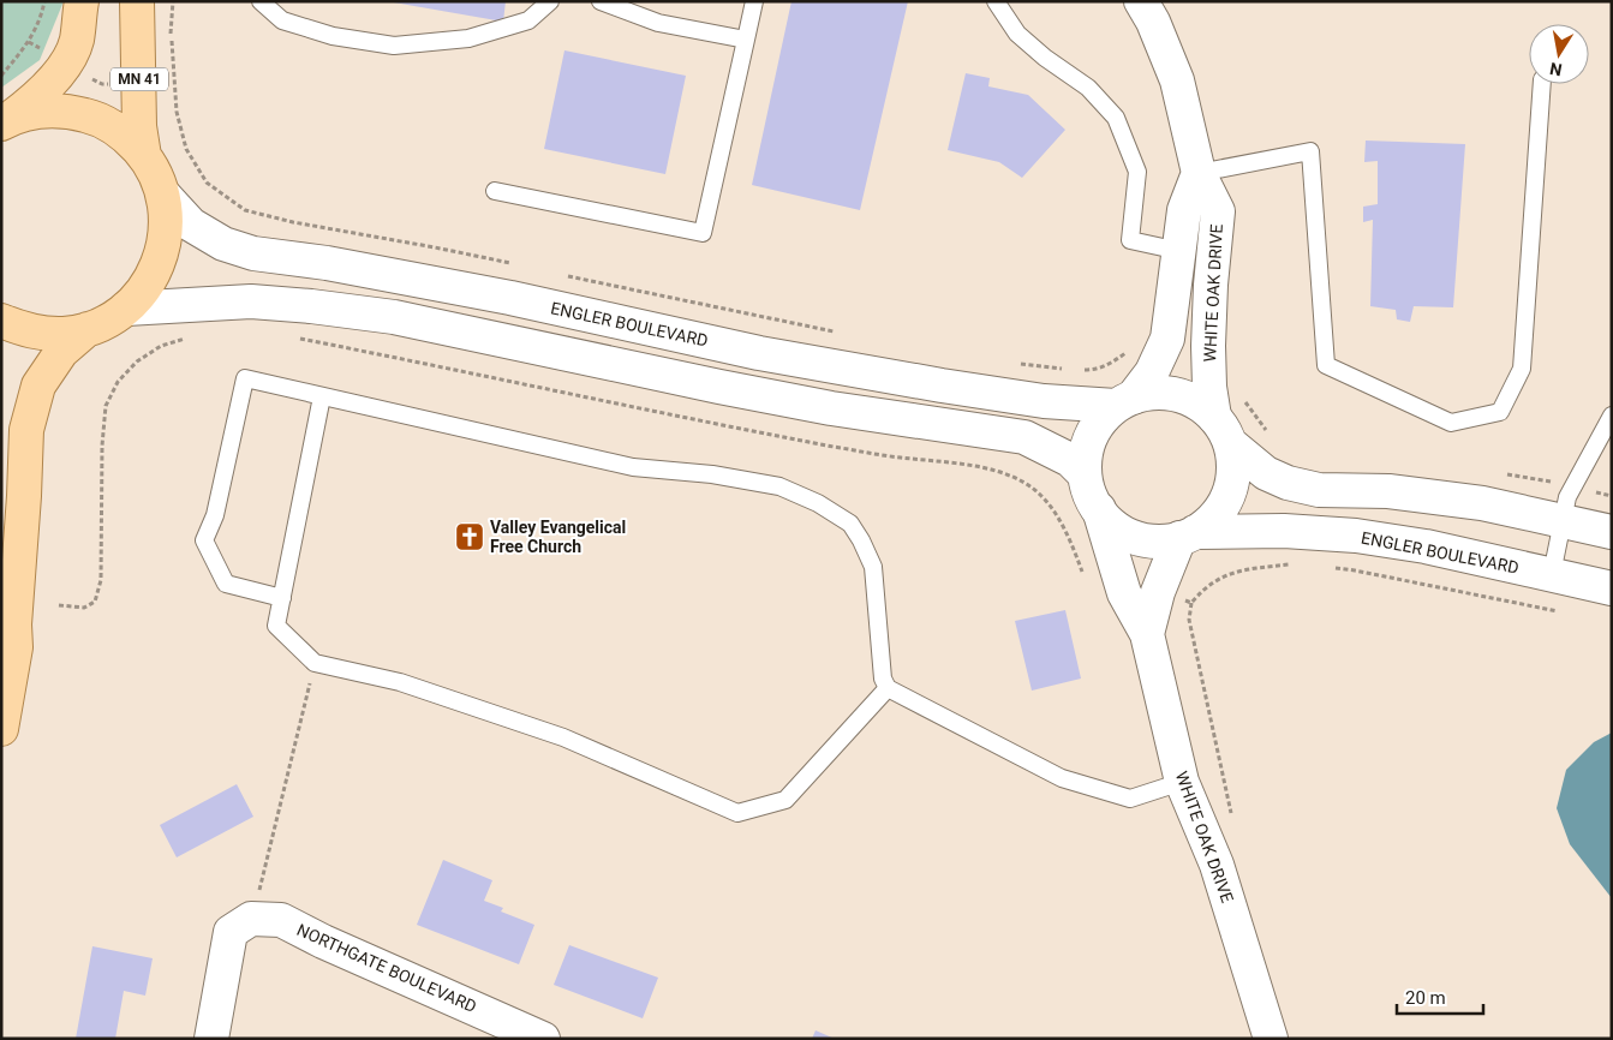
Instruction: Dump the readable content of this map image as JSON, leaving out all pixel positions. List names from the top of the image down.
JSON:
{
  "streets": {
    "main road": [
      "MN 41",
      "WHITE OAK DRIVE",
      "ENGLER BOULEVARD",
      "NORTHGATE BOULEVARD"
    ]
  },
  "crossings": [
    ["MN 41", "ENGLER BOULEVARD"],
    ["WHITE OAK DRIVE", "ENGLER BOULEVARD"]
  ],
  "places": {
    "church": ["Valley Evangelical Free Church"]
  },
  "scale_bar": "20 m",
  "north": "bottom"
}
